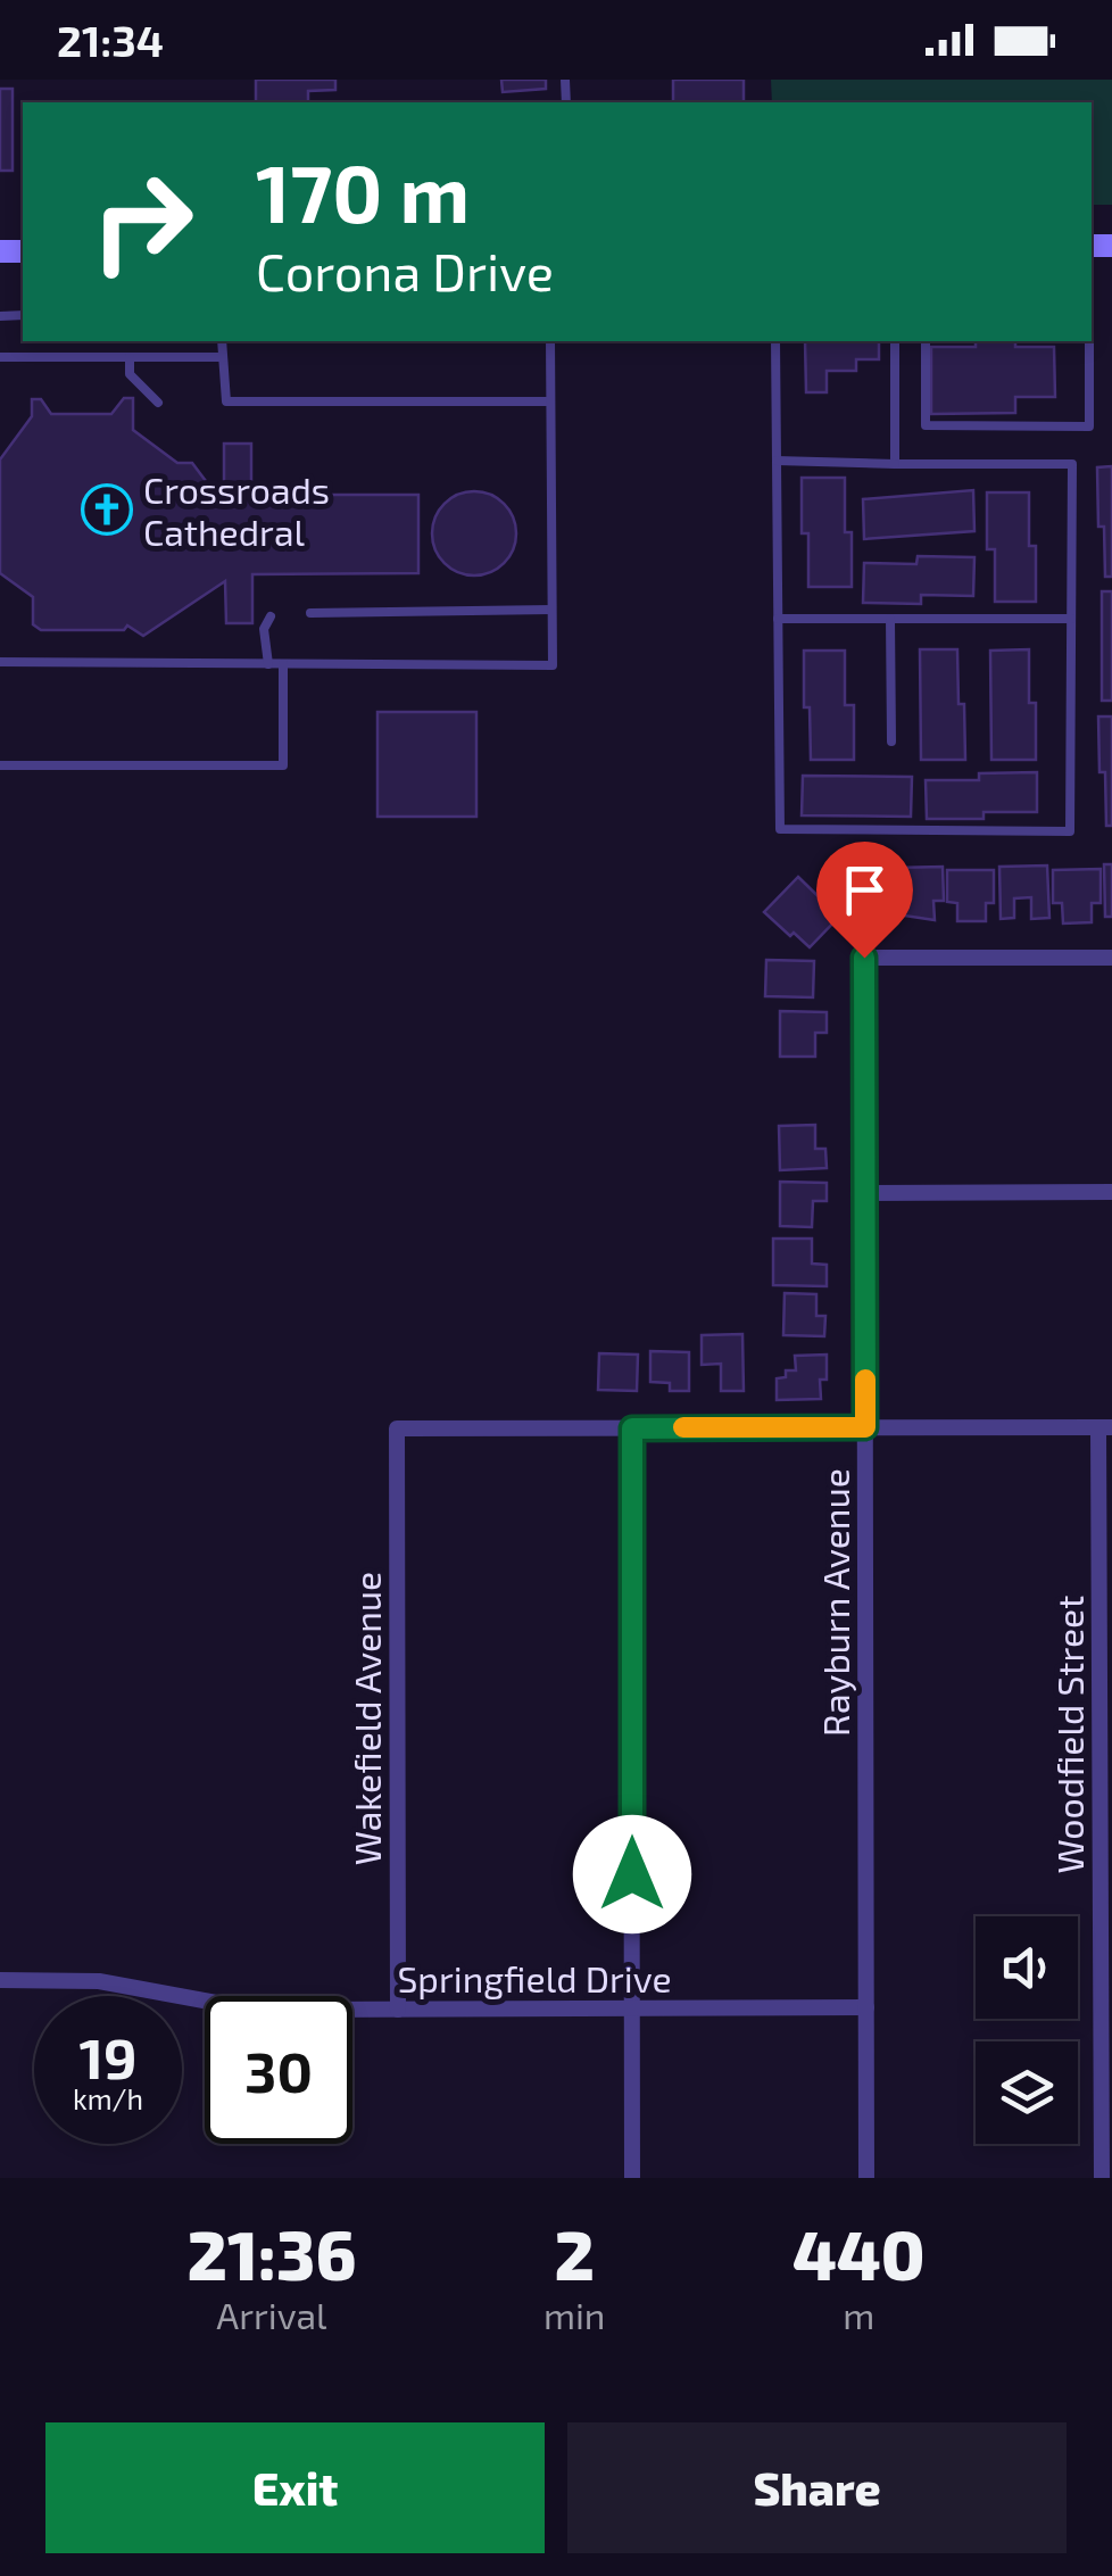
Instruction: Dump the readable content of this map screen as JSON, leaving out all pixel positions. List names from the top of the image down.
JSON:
{
  "streets": {
    "street": [
      "Rayburn Avenue",
      "Wakefield Avenue",
      "Woodfield Street",
      "Springfield Drive"
    ]
  },
  "crossings": [
    ["Rayburn Avenue", "Springfield Drive"],
    ["Wakefield Avenue", "Springfield Drive"]
  ],
  "places": {
    "church": ["Crossroads Cathedral"]
  },
  "page": {
    "status": "21:34",
    "turn": ["170 m", "Corona Drive"],
    "speed": "19 km/h",
    "limit": "30",
    "eta": [
      "21:36",
      "Arrival",
      "2",
      "min",
      "440",
      "m"
    ],
    "buttons": ["Exit", "Share"]
  }
}
